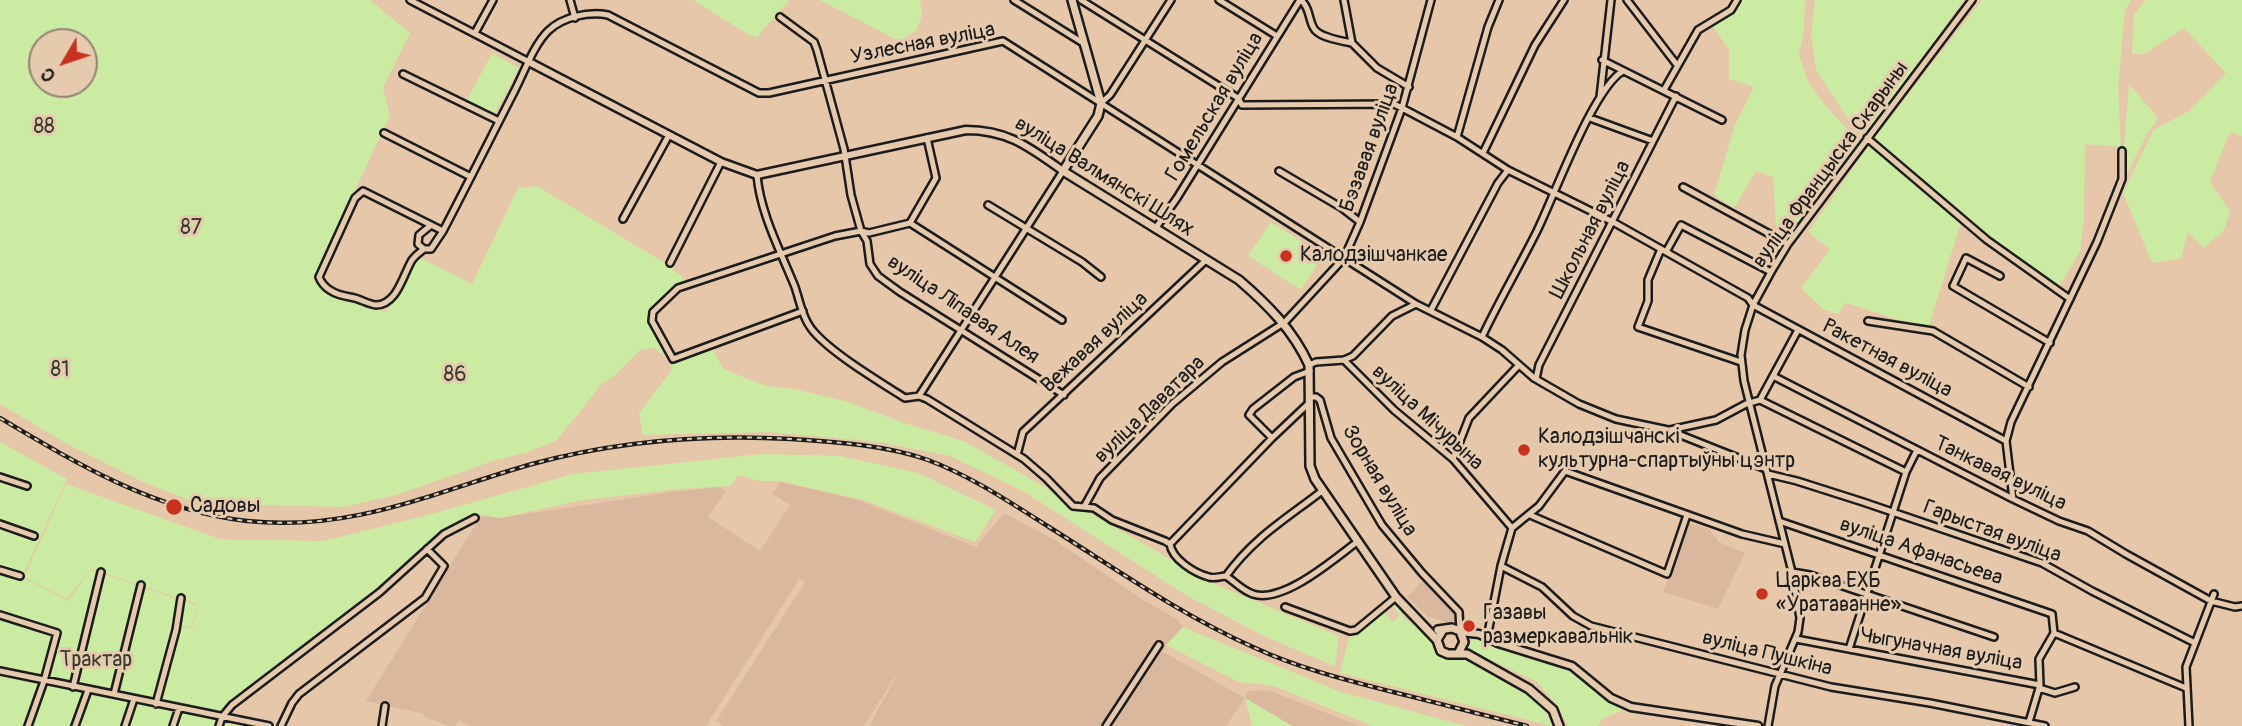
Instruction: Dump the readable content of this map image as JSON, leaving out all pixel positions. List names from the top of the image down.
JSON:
{
  "streets": {
    "main road": ["вуліца Валмянскі Шлях"],
    "street": [
      "Узлесная вуліца",
      "Гомельская вуліца",
      "Бэзавая вуліца",
      "вуліца Францыска Скарыны",
      "Школьная вуліца",
      "вуліца Ліпавая Алея",
      "Вежавая вуліца",
      "Ракетная вуліца",
      "вуліца Даватара",
      "вуліца Мічурына",
      "Танкавая вуліца",
      "Зорная вуліца",
      "Гарыстая вуліца",
      "вуліца Афанасьева",
      "Чыгуначная вуліца",
      "вуліца Пушкіна"
    ]
  },
  "crossings": [
    ["Узлесная вуліца", "Гомельская вуліца"],
    ["Узлесная вуліца", "Бэзавая вуліца"],
    ["Узлесная вуліца", "Школьная вуліца"],
    ["Узлесная вуліца", "вуліца Ліпавая Алея"],
    ["Узлесная вуліца", "Гарыстая вуліца"],
    ["Гомельская вуліца", "вуліца Валмянскі Шлях"],
    ["Бэзавая вуліца", "вуліца Валмянскі Шлях"],
    ["Бэзавая вуліца", "Ракетная вуліца"],
    ["Бэзавая вуліца", "вуліца Даватара"],
    ["вуліца Францыска Скарыны", "Ракетная вуліца"],
    ["вуліца Францыска Скарыны", "Гарыстая вуліца"],
    ["вуліца Францыска Скарыны", "вуліца Афанасьева"],
    ["вуліца Францыска Скарыны", "Чыгуначная вуліца"],
    ["вуліца Францыска Скарыны", "вуліца Пушкіна"],
    ["вуліца Валмянскі Шлях", "вуліца Ліпавая Алея"],
    ["вуліца Валмянскі Шлях", "Вежавая вуліца"],
    ["вуліца Валмянскі Шлях", "вуліца Даватара"],
    ["вуліца Валмянскі Шлях", "вуліца Мічурына"],
    ["Школьная вуліца", "Ракетная вуліца"],
    ["вуліца Ліпавая Алея", "Вежавая вуліца"]
  ],
  "parks": [
    "88",
    "87",
    "81",
    "86",
    "Трактар"
  ],
  "places": [
    "Калодзішчанкае",
    "Калодзішчанскі культурна-спартыўны цэнтр",
    "Садовы",
    "Царква ЕХБ «Уратаванне»",
    "Газавы размеркавальнік"
  ],
  "north": "bottom left"
}
